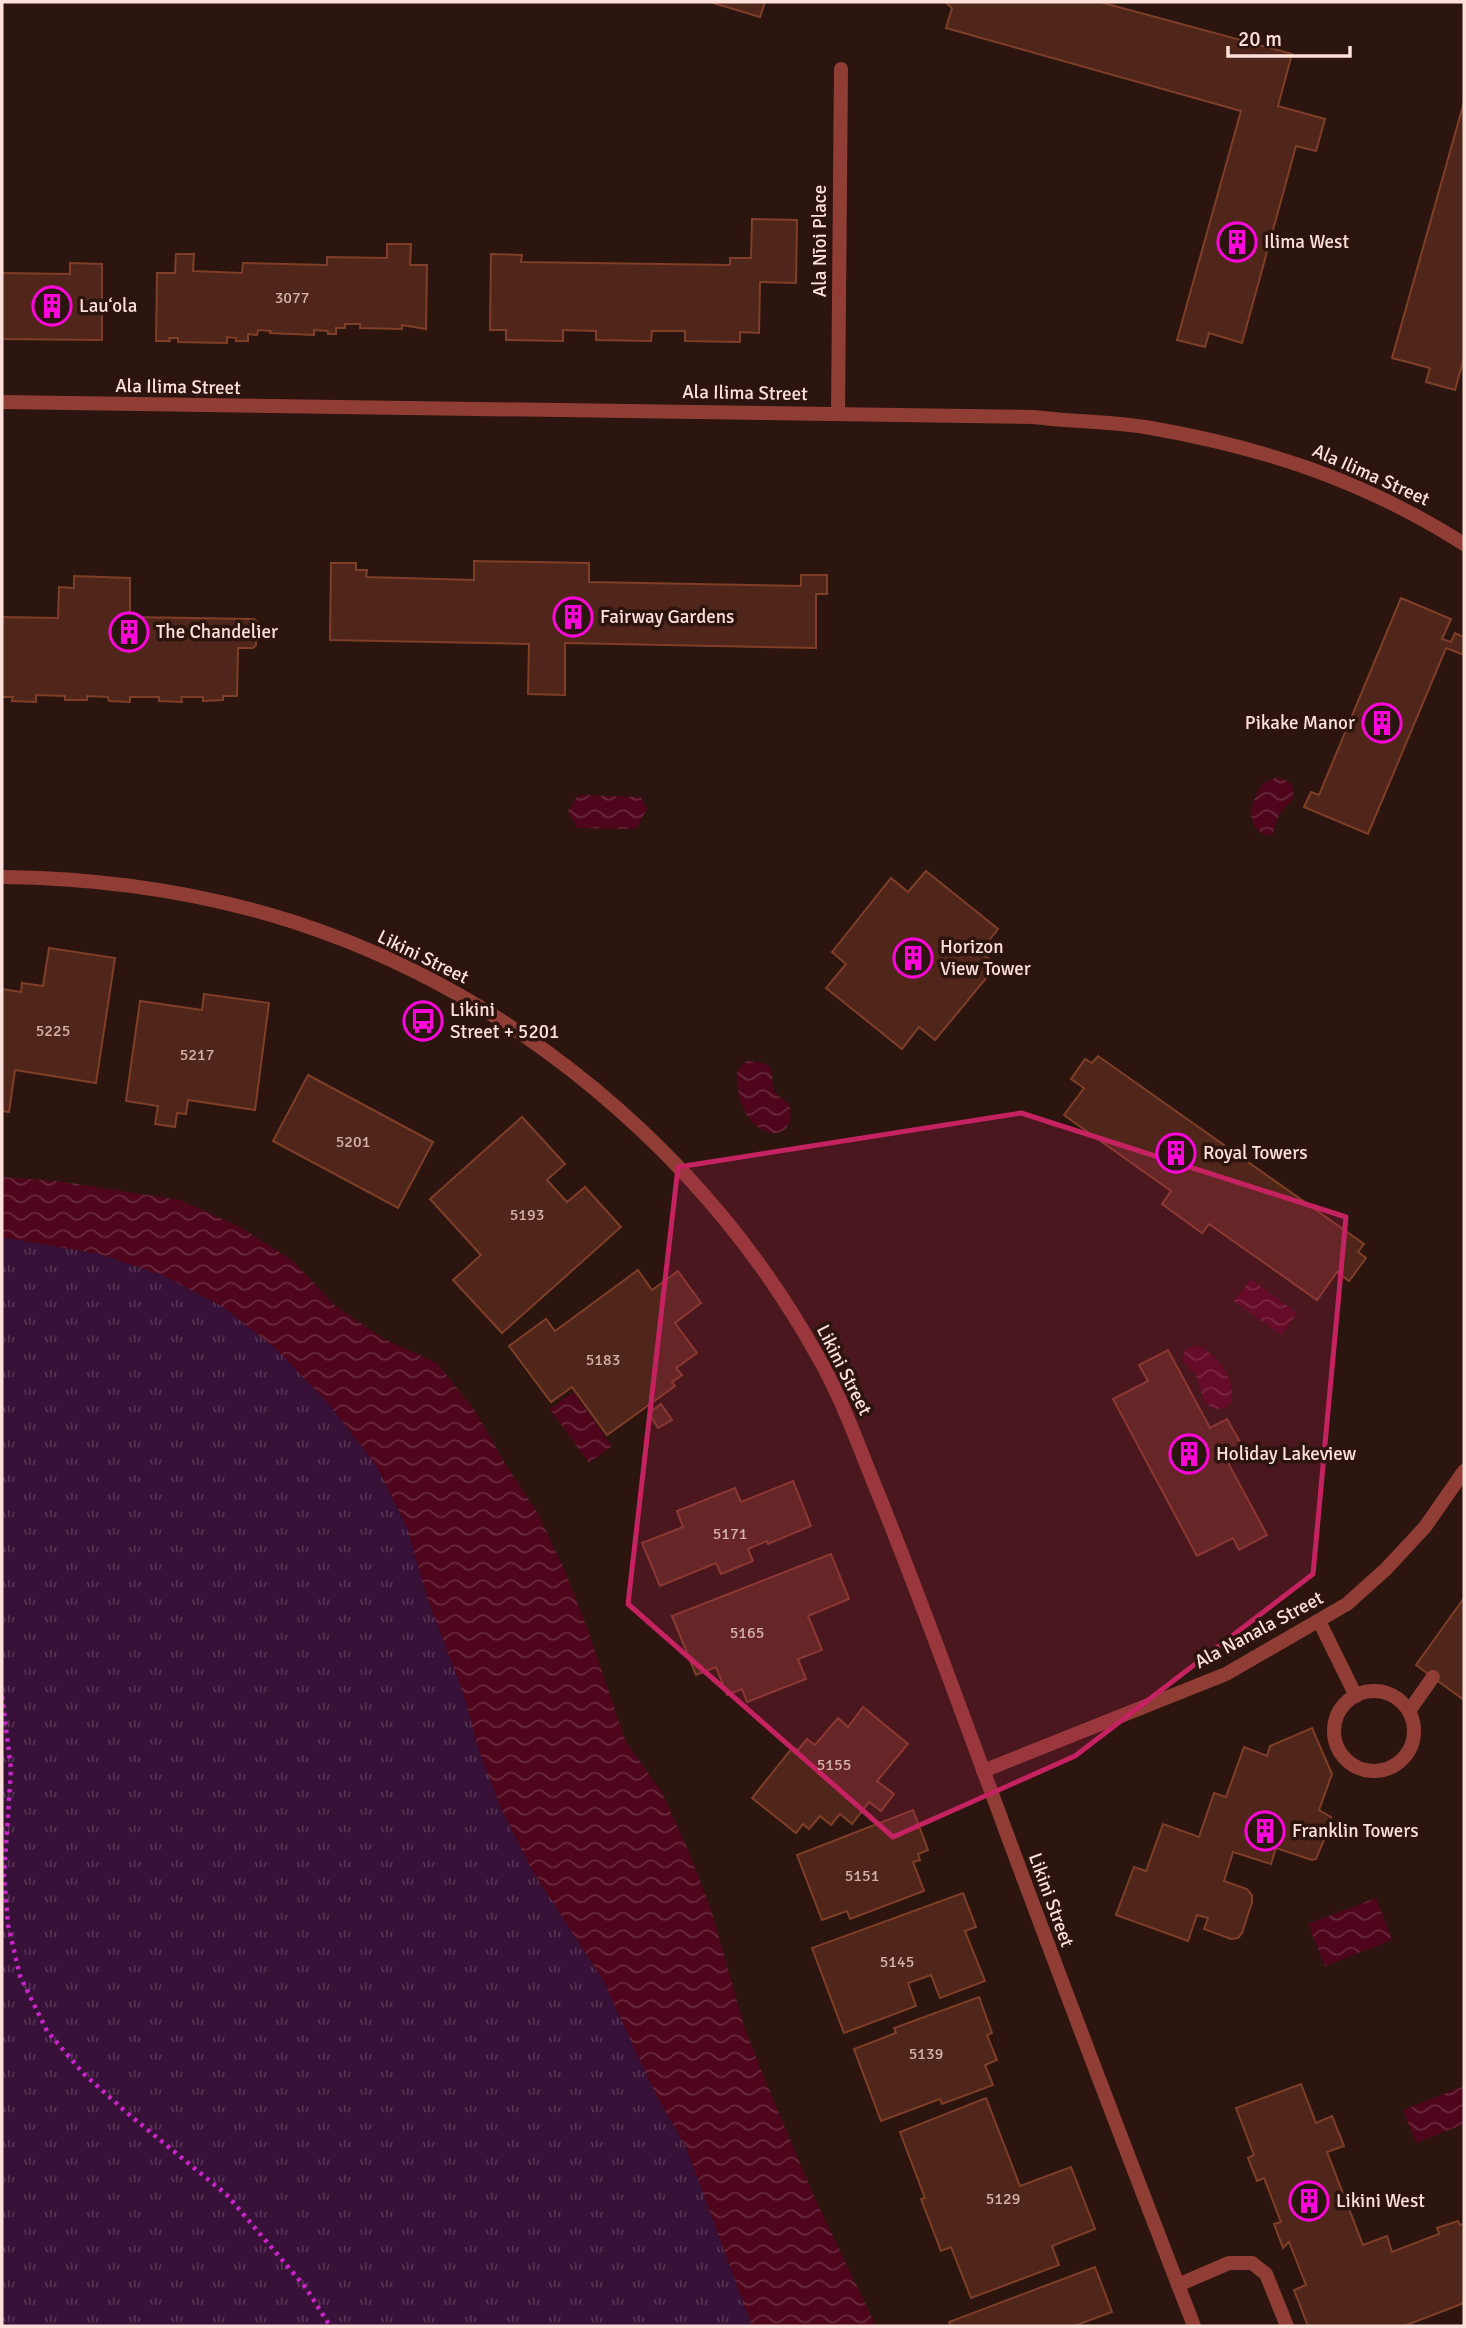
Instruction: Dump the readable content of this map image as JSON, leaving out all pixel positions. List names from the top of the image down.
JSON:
{
  "streets": {
    "street": [
      "Ala Nīoi Place",
      "Ala Ilima Street",
      "Likini Street",
      "Ala Nanala Street"
    ]
  },
  "crossings": [
    ["Ala Nīoi Place", "Ala Ilima Street"],
    ["Likini Street", "Ala Nanala Street"]
  ],
  "places": {
    "building": [
      "Ilima West",
      "Lauʻola",
      "Fairway Gardens",
      "The Chandelier",
      "Pikake Manor",
      "Horizon View Tower",
      "Royal Towers",
      "Holiday Lakeview",
      "Franklin Towers",
      "Likini West"
    ],
    "bus stop": ["Likini Street + 5201"]
  },
  "house_numbers": [
    "3077",
    "5225",
    "5217",
    "5201",
    "5193",
    "5183",
    "5171",
    "5165",
    "5155",
    "5151",
    "5145",
    "5139",
    "5129"
  ],
  "scale_bar": "20 m"
}
